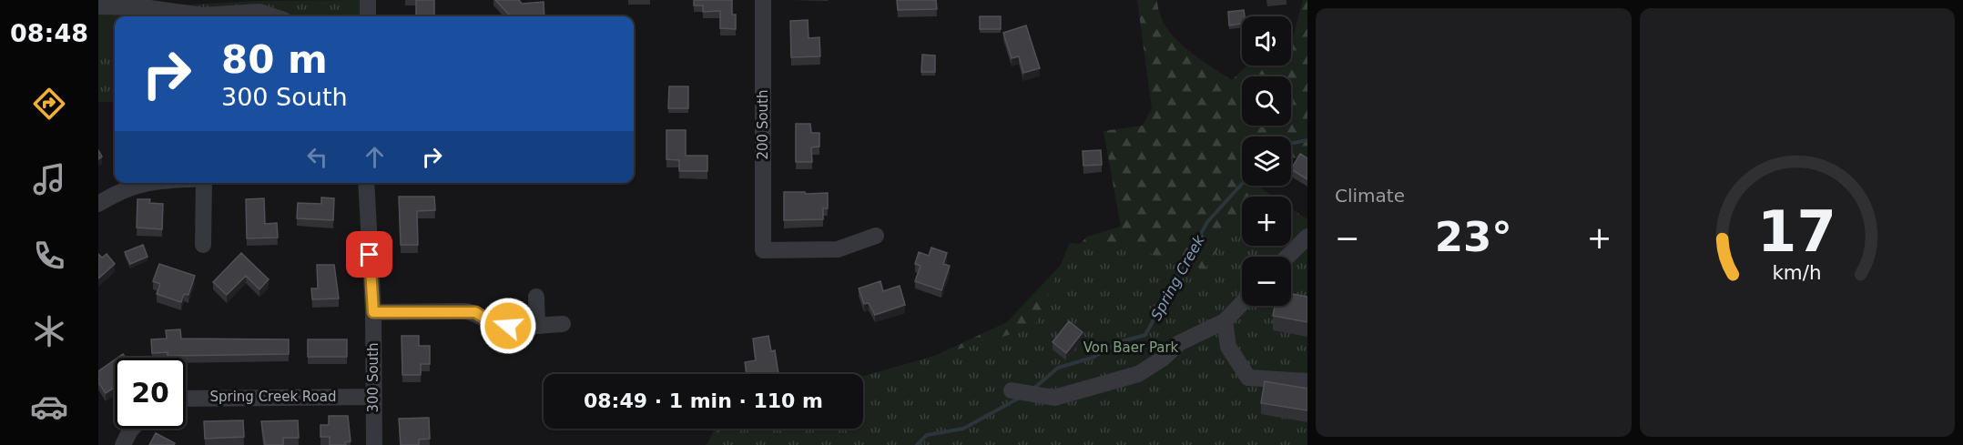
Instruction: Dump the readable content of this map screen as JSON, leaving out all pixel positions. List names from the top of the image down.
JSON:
{
  "streets": {
    "street": ["200 South", "300 South", "Spring Creek Road"]
  },
  "crossings": [
    ["300 South", "Spring Creek Road"]
  ],
  "water": ["Spring Creek"],
  "parks": ["Von Baer Park"],
  "page": {
    "tabs": "08:48",
    "tile": "Climate",
    "map_buttons": ["+", "−"],
    "turn": ["80 m", "300 South"],
    "heat": ["−", "23°", "+"],
    "limit": "20",
    "trip": "08:49 · 1 min · 110 m",
    "gauge": ["17", "km/h"]
  }
}
